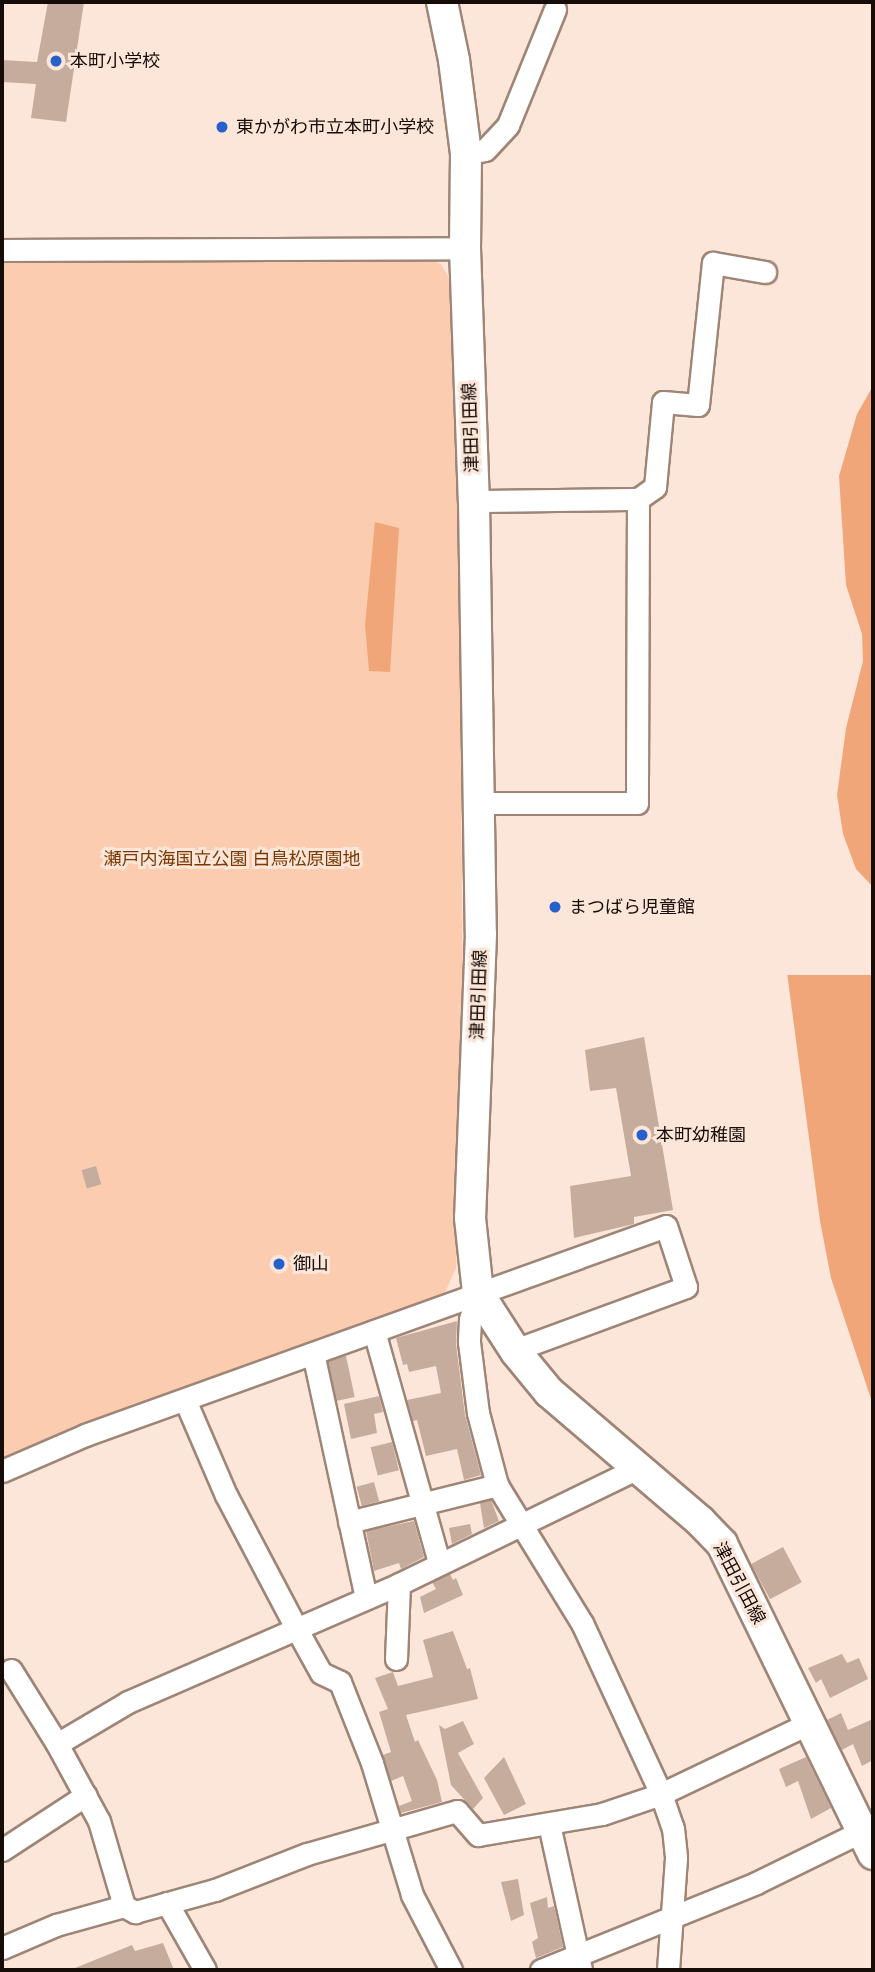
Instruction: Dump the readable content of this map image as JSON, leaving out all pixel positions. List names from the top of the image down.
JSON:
{
  "streets": {
    "main road": ["津田引田線"]
  },
  "parks": ["瀬戸内海国立公園 白鳥松原園地"],
  "places": [
    "本町小学校",
    "東かがわ市立本町小学校",
    "まつばら児童館",
    "本町幼稚園",
    "御山"
  ]
}
